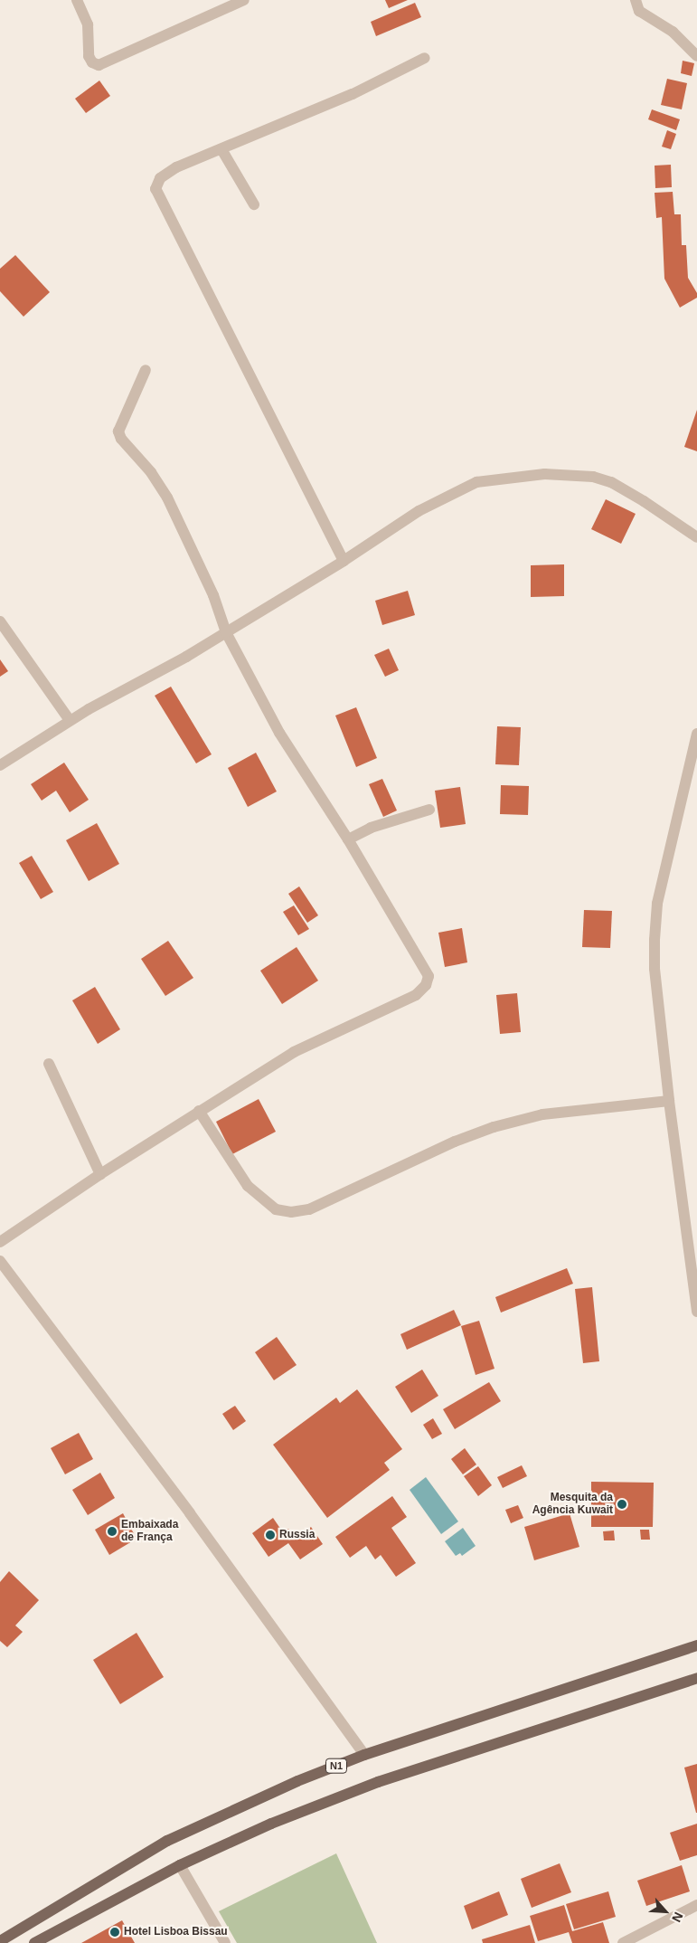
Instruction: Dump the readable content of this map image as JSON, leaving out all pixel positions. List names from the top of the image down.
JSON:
{
  "streets": {
    "main road": ["N1"]
  },
  "places": [
    "Mesquita da Agência Kuwait",
    "Embaixada de França",
    "Russia",
    "Hotel Lisboa Bissau"
  ],
  "north": "bottom right"
}
